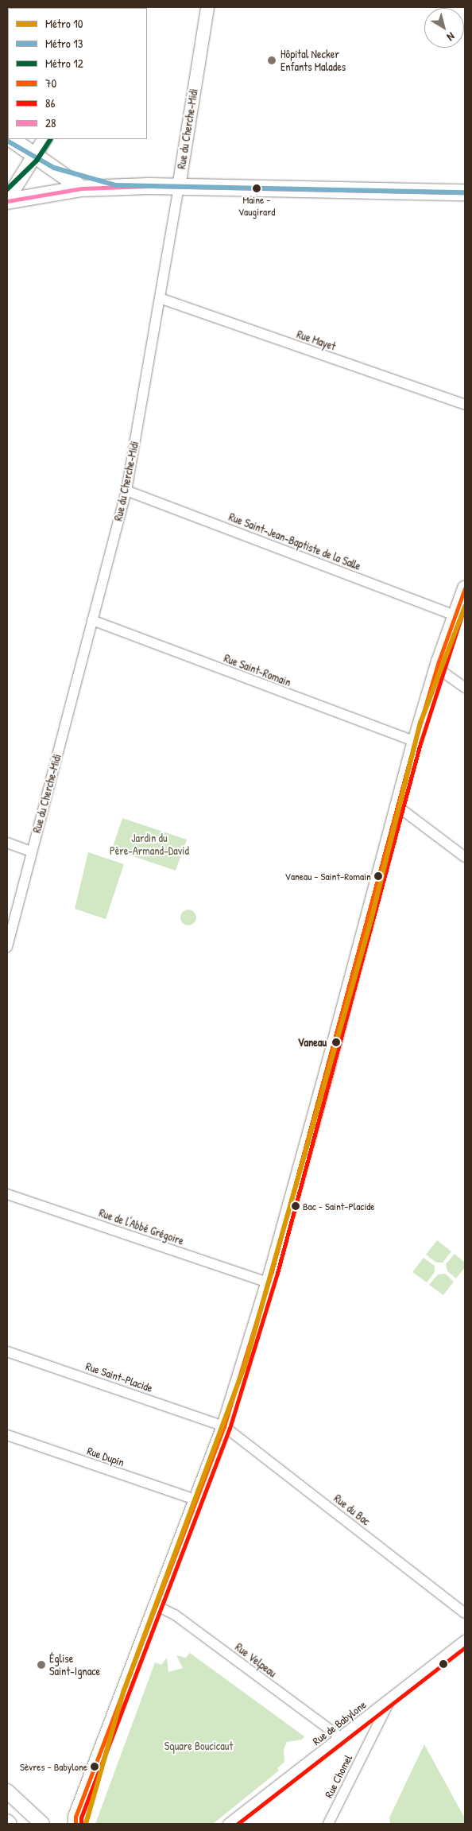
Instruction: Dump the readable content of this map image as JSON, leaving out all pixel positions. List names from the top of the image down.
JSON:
{
  "streets": {
    "street": [
      "Rue du Cherche-Midi",
      "Rue Mayet",
      "Rue Saint-Jean-Baptiste de la Salle",
      "Rue Saint-Romain",
      "Rue de l'Abbé Grégoire",
      "Rue Saint-Placide",
      "Rue Dupin",
      "Rue du Bac",
      "Rue Velpeau",
      "Rue de Babylone",
      "Rue Chomel"
    ]
  },
  "crossings": [
    ["Rue du Cherche-Midi", "Rue Mayet"],
    ["Rue du Cherche-Midi", "Rue Saint-Jean-Baptiste de la Salle"],
    ["Rue du Cherche-Midi", "Rue Saint-Romain"],
    ["Rue Saint-Placide", "Rue du Bac"],
    ["Rue Velpeau", "Rue de Babylone"],
    ["Rue de Babylone", "Rue Chomel"]
  ],
  "parks": ["Jardin du Père-Armand-David", "Square Boucicaut"],
  "places": [
    "Hôpital Necker Enfants Malades",
    "Maine - Vaugirard",
    "Vaneau - Saint-Romain",
    "Vaneau",
    "Bac - Saint-Placide",
    "Église Saint-Ignace",
    "Sèvres - Babylone"
  ],
  "lines": [
    "metro line 12",
    "metro line 13",
    "transit line 28",
    "transit line 70",
    "transit line 86",
    "metro line 10"
  ],
  "legend": [
    "Métro 10",
    "Métro 13",
    "Métro 12",
    "70",
    "86",
    "28"
  ],
  "north": "bottom right"
}
